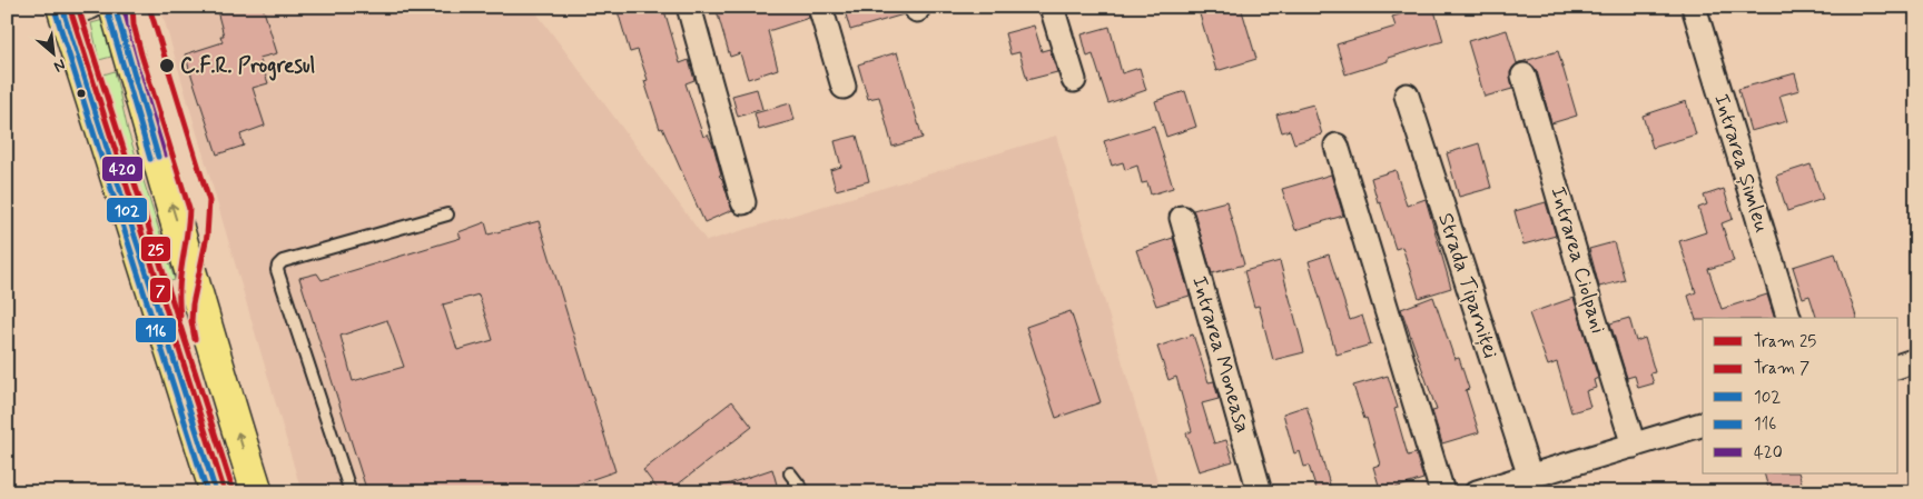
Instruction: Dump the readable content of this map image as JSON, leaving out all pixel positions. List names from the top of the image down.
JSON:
{
  "streets": {
    "street": [
      "Intrarea Șimleu",
      "Intrarea Ciolpani",
      "Strada Tiparniței",
      "Intrarea Moneasa"
    ]
  },
  "places": ["C.F.R. Progresul"],
  "lines": [
    "tram line 25",
    "tram line 7",
    "transit line 102",
    "transit line 420",
    "transit line 116"
  ],
  "legend": [
    "Tram 25",
    "Tram 7",
    "102",
    "116",
    "420"
  ],
  "north": "bottom right"
}
